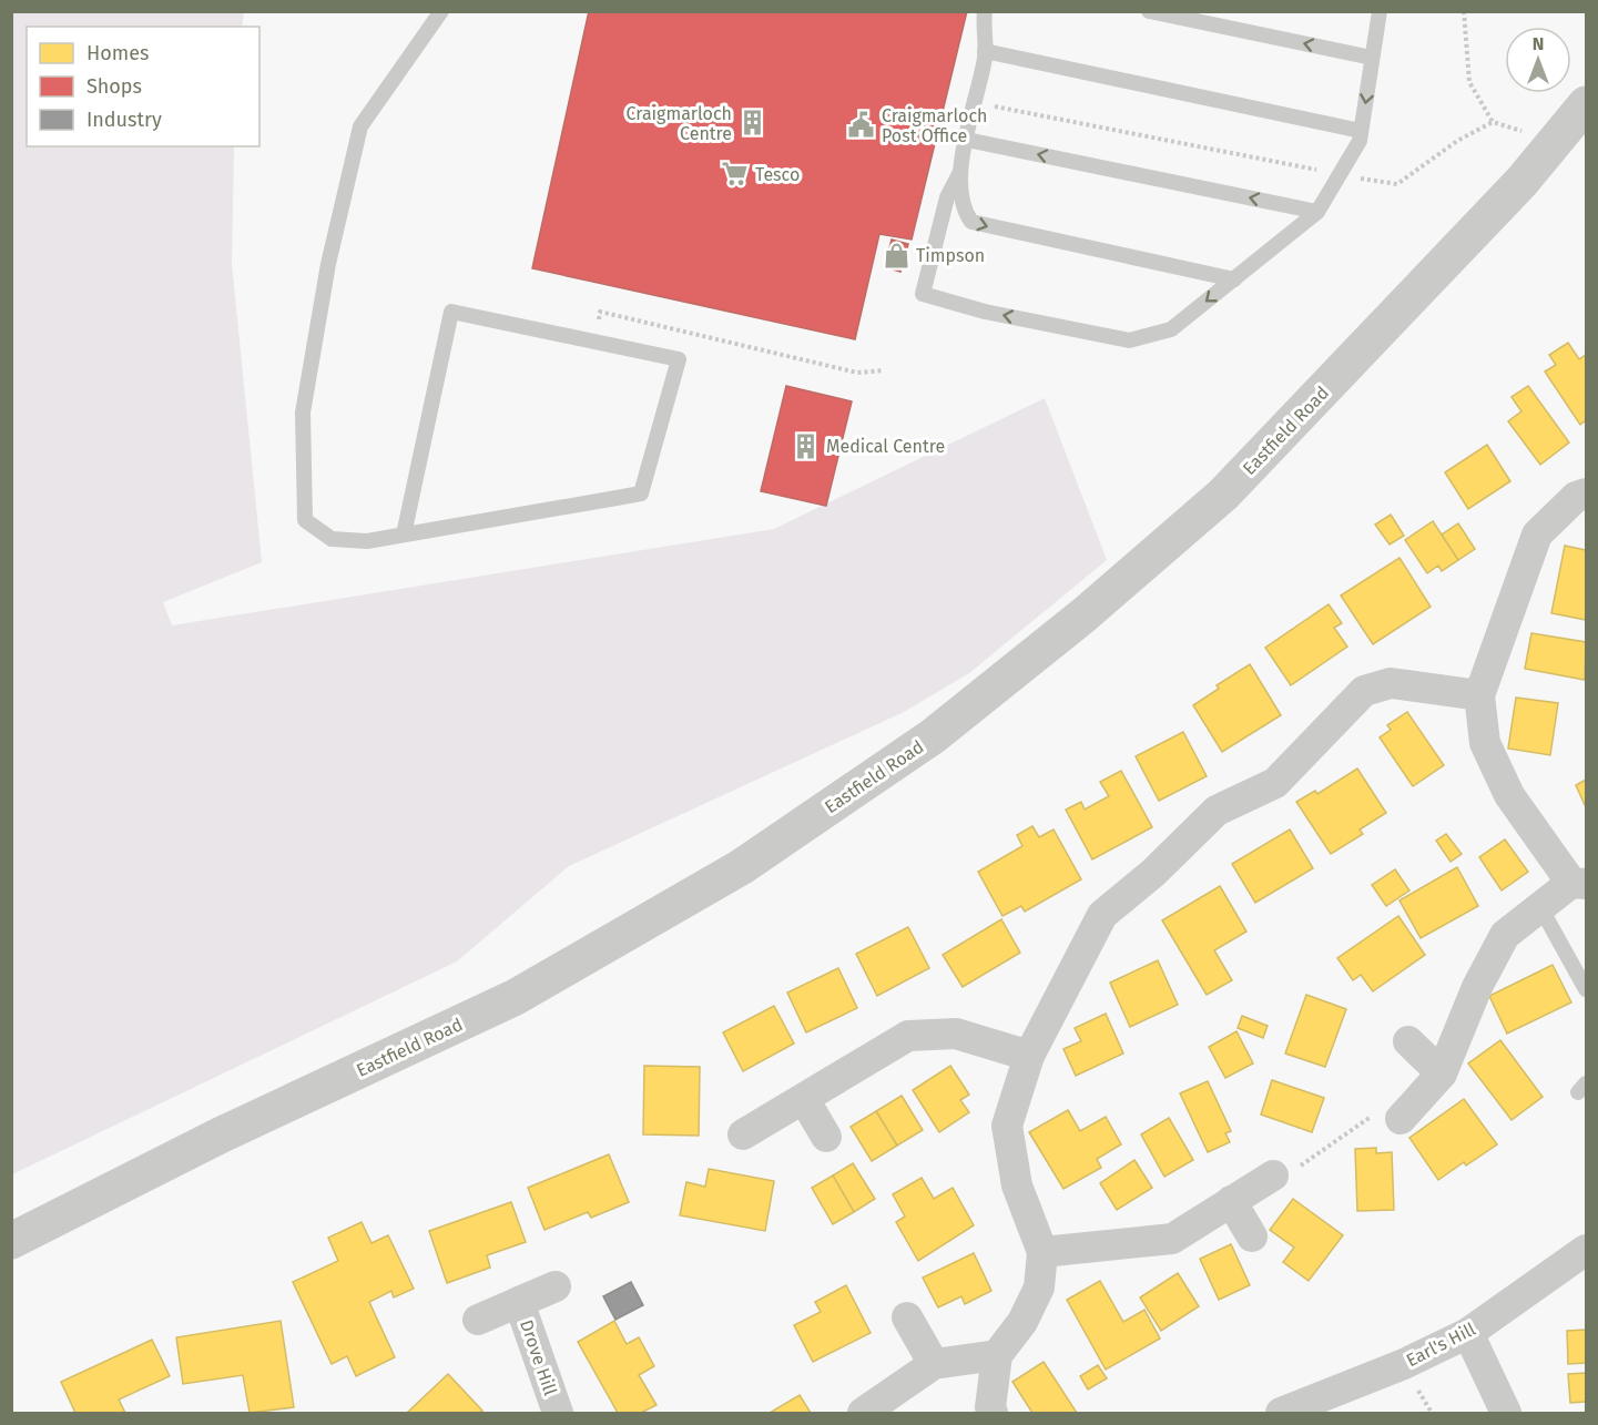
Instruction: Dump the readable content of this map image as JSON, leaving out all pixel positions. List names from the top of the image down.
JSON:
{
  "streets": {
    "street": ["Eastfield Road", "Earl's Hill", "Drove Hill"]
  },
  "places": {
    "building": ["Craigmarloch Centre", "Medical Centre"],
    "public building": ["Craigmarloch Post Office"],
    "supermarket": ["Tesco"],
    "shop": ["Timpson"]
  },
  "legend": ["Homes", "Shops", "Industry"],
  "north": "top"
}
